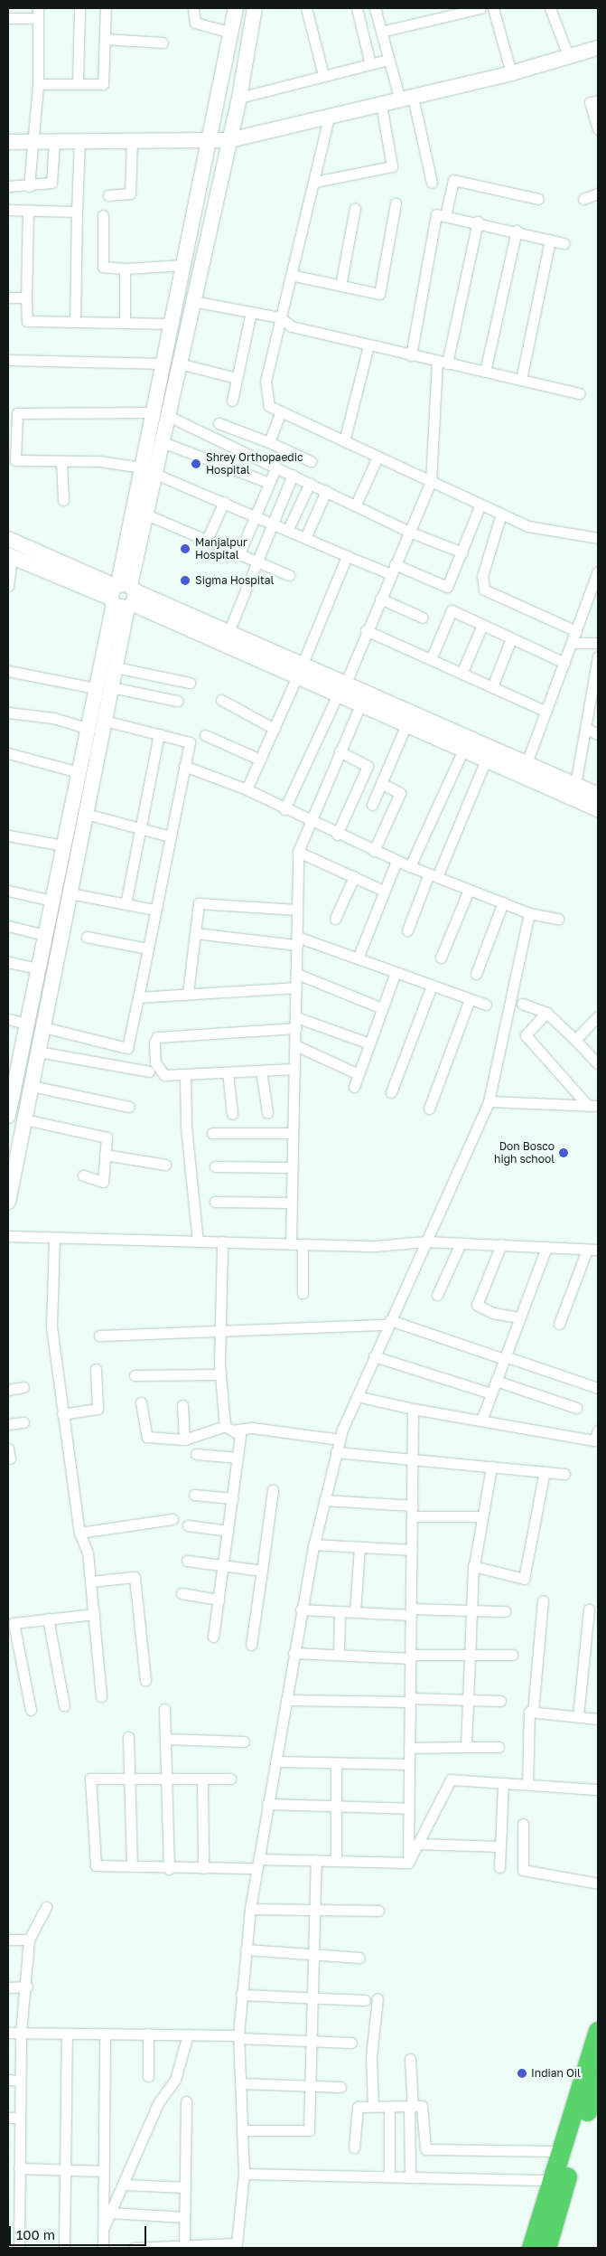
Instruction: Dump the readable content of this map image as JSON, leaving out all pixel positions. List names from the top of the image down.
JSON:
{
  "places": [
    "Shrey Orthopaedic Hospital",
    "Manjalpur Hospital",
    "Sigma Hospital",
    "Don Bosco high school",
    "Indian Oil"
  ],
  "scale_bar": "100 m"
}
